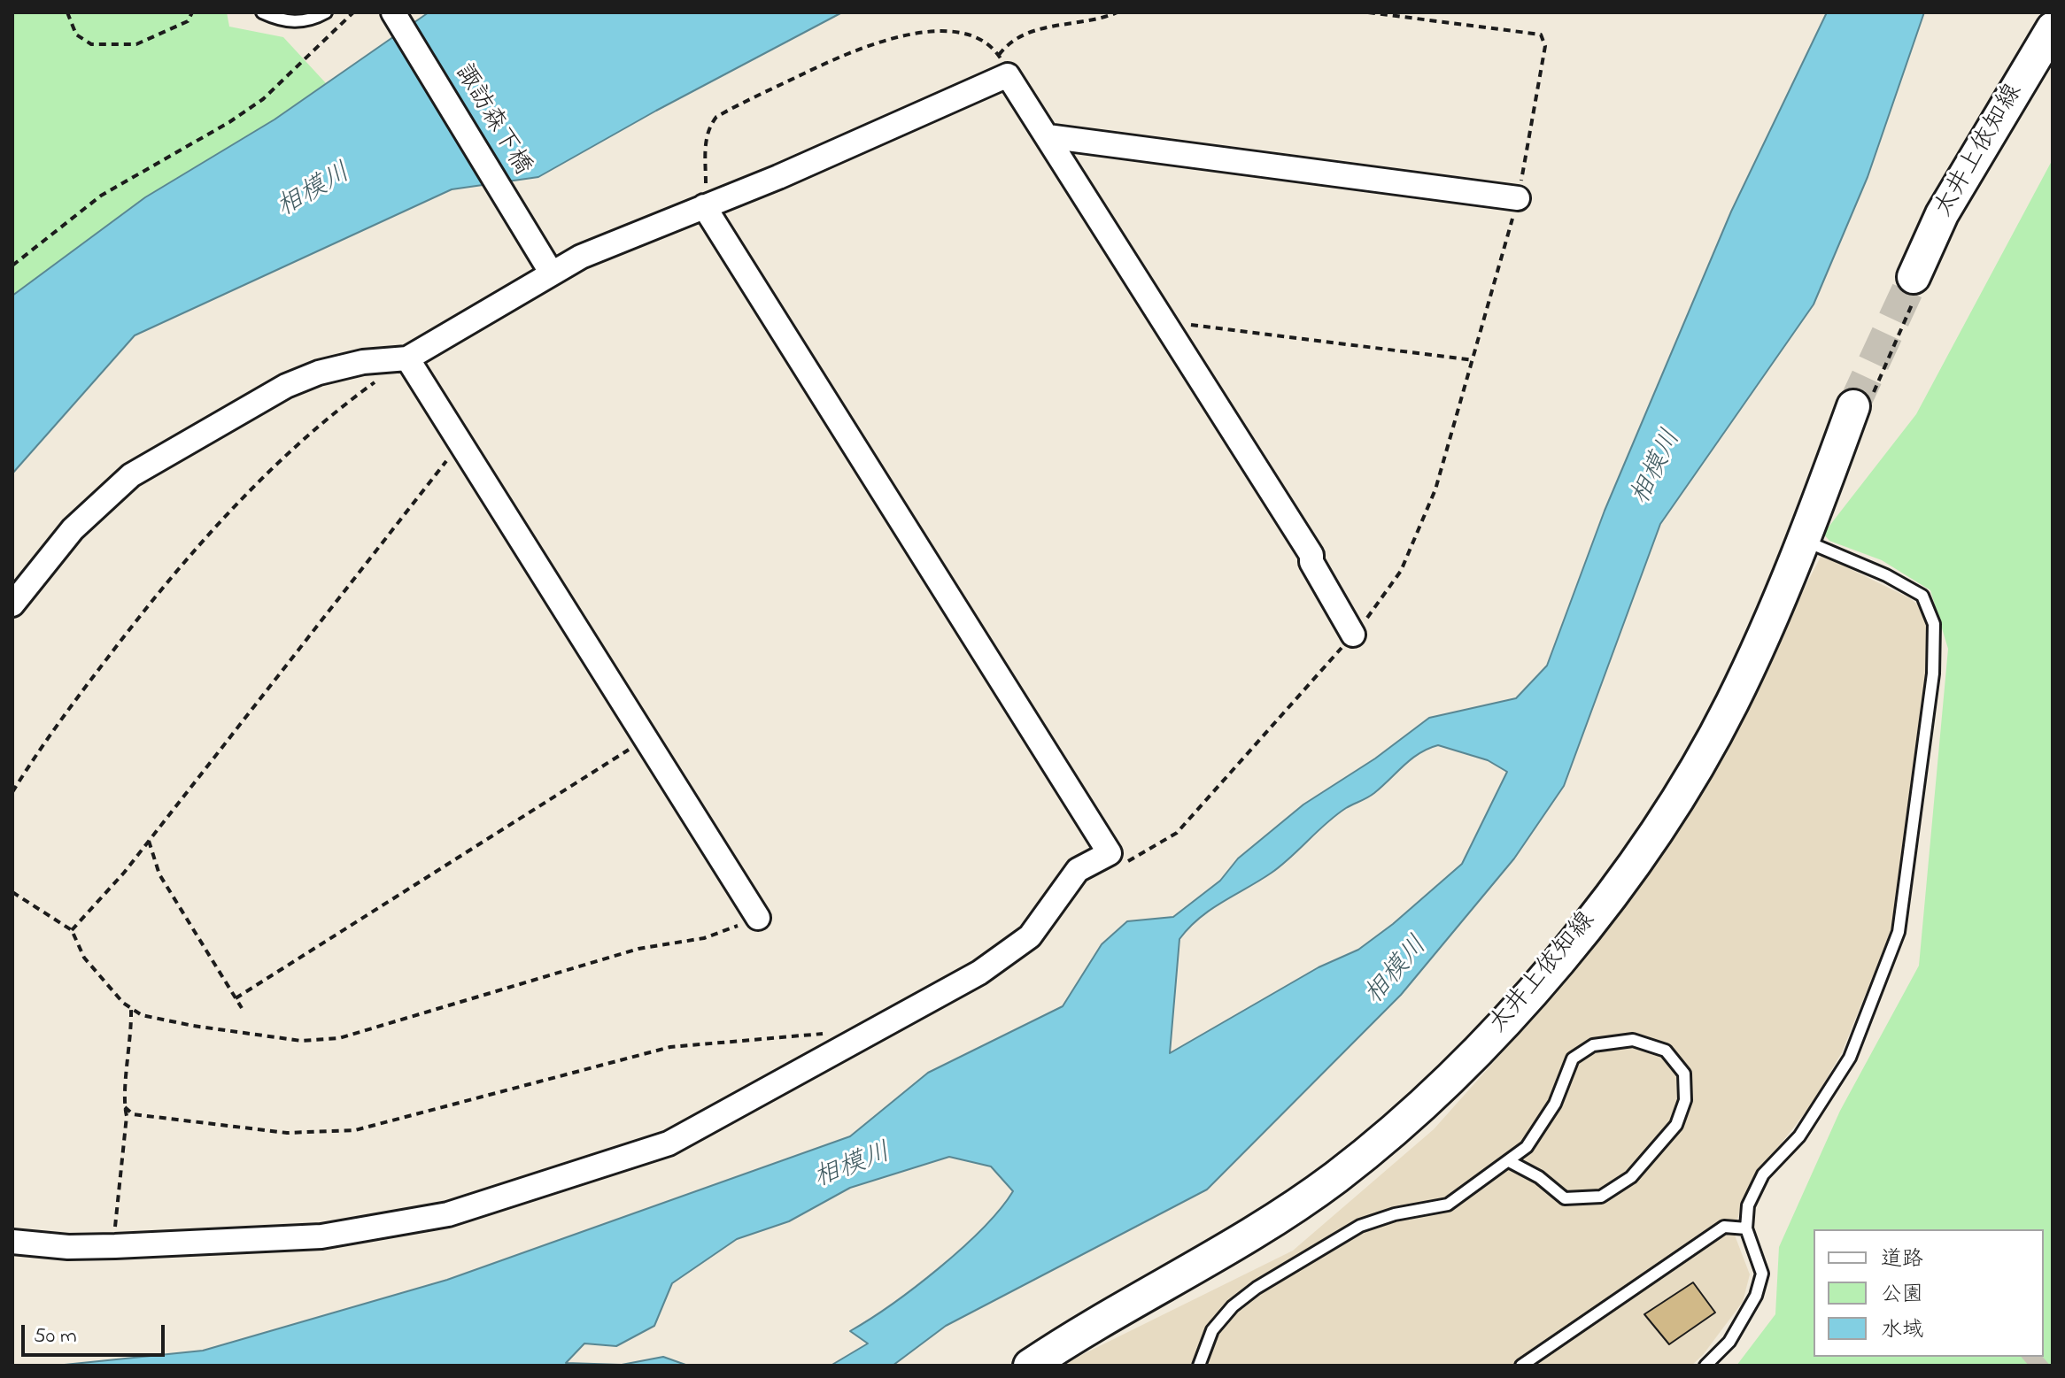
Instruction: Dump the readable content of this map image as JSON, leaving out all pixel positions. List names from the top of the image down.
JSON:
{
  "streets": {
    "main road": ["太井上依知線"],
    "street": ["諏訪森下橋"]
  },
  "water": ["相模川"],
  "legend": ["道路", "公園", "水域"],
  "scale_bar": "50 m"
}
